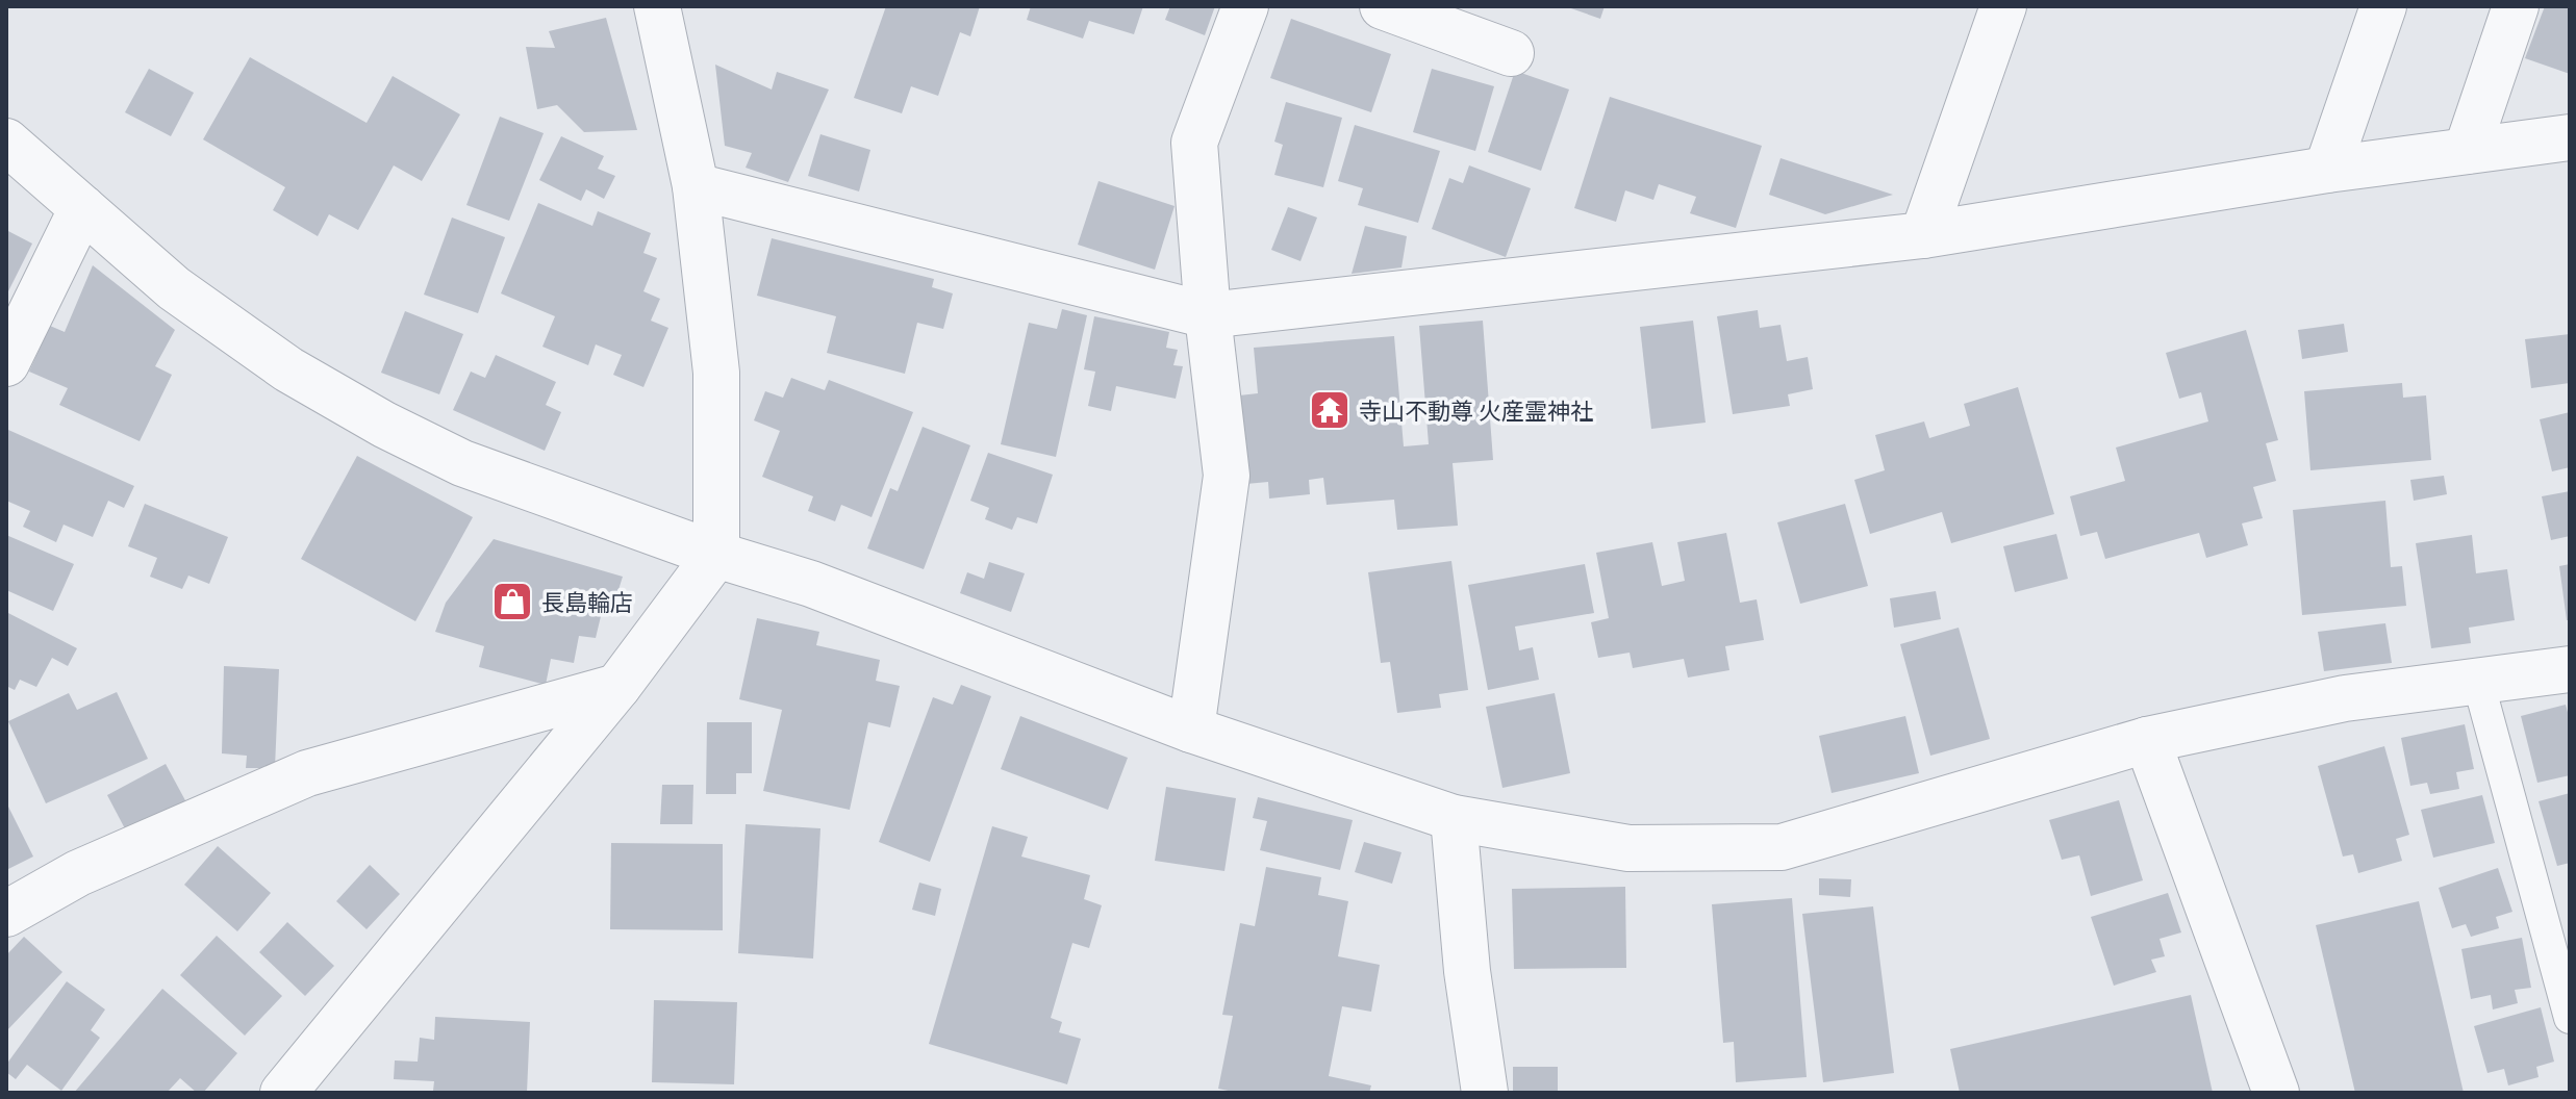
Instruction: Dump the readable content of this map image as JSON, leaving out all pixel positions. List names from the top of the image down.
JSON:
{
  "places": {
    "temple": ["寺山不動尊 火産霊神社"],
    "shop": ["長島輪店"]
  }
}
